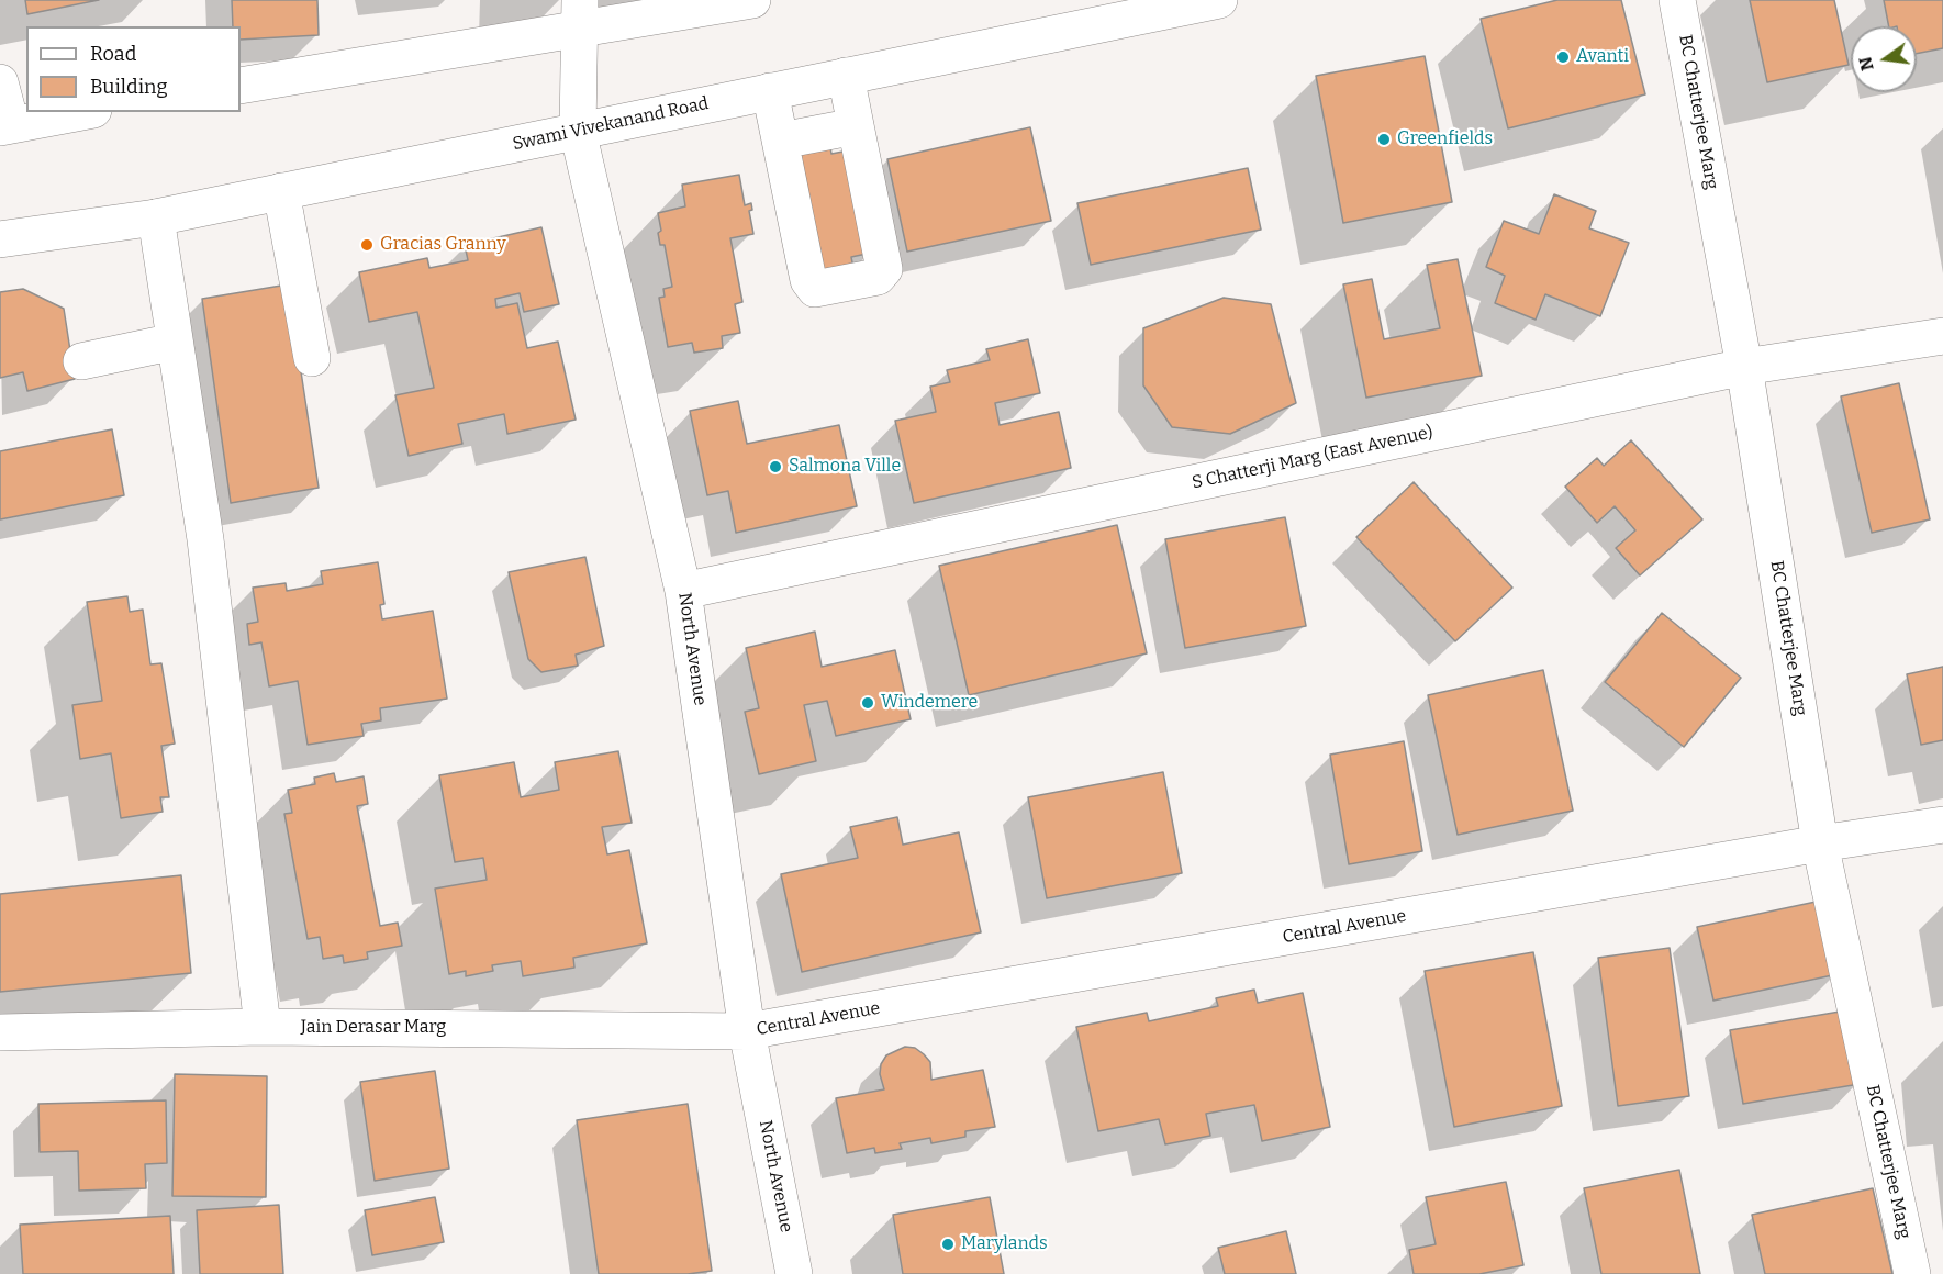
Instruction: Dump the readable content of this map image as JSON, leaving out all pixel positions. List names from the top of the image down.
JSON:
{
  "streets": {
    "street": [
      "BC Chatterjee Marg",
      "Swami Vivekanand Road",
      "S Chatterji Marg (East Avenue)",
      "North Avenue",
      "Central Avenue",
      "Jain Derasar Marg"
    ]
  },
  "crossings": [
    ["BC Chatterjee Marg", "S Chatterji Marg (East Avenue)"],
    ["BC Chatterjee Marg", "Central Avenue"],
    ["Swami Vivekanand Road", "North Avenue"],
    ["S Chatterji Marg (East Avenue)", "North Avenue"],
    ["North Avenue", "Central Avenue"],
    ["North Avenue", "Jain Derasar Marg"],
    ["Central Avenue", "Jain Derasar Marg"]
  ],
  "places": [
    "Avanti",
    "Greenfields",
    "Gracias Granny",
    "Salmona Ville",
    "Windemere",
    "Marylands"
  ],
  "legend": ["Road", "Building"],
  "north": "left"
}
